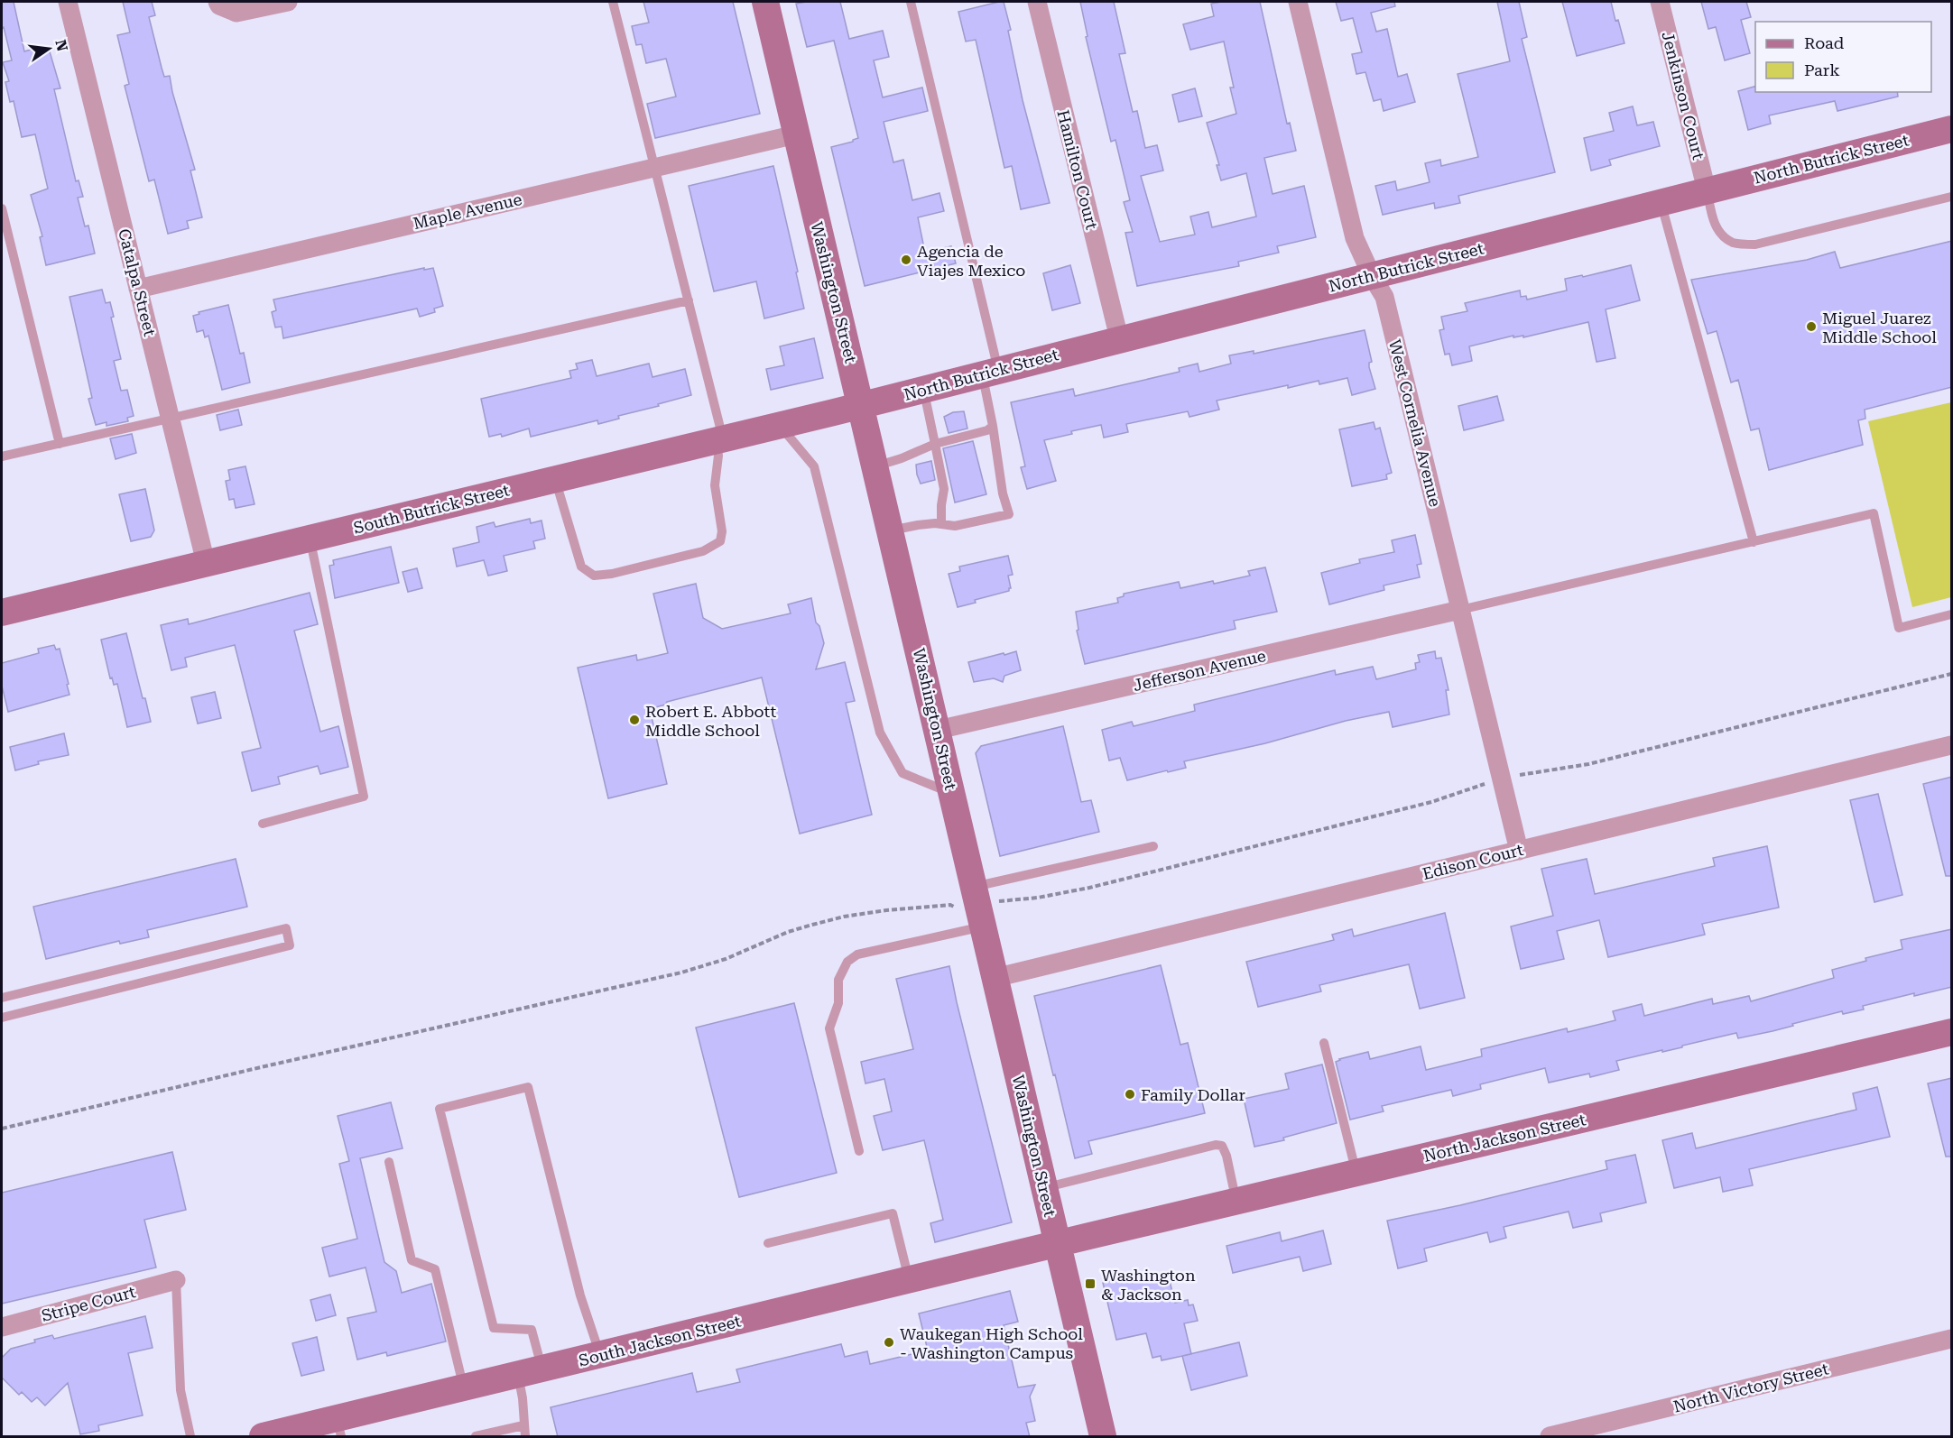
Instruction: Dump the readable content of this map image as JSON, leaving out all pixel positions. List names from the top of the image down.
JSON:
{
  "streets": {
    "street": [
      "Jenkinson Court",
      "North Butrick Street",
      "Hamilton Court",
      "Maple Avenue",
      "Catalpa Street",
      "Washington Street",
      "West Cornelia Avenue",
      "South Butrick Street",
      "Jefferson Avenue",
      "Edison Court",
      "North Jackson Street",
      "Stripe Court",
      "South Jackson Street",
      "North Victory Street"
    ]
  },
  "crossings": [
    ["Jenkinson Court", "North Butrick Street"],
    ["North Butrick Street", "Hamilton Court"],
    ["North Butrick Street", "Washington Street"],
    ["North Butrick Street", "West Cornelia Avenue"],
    ["North Butrick Street", "South Butrick Street"],
    ["Maple Avenue", "Catalpa Street"],
    ["Maple Avenue", "Washington Street"],
    ["Catalpa Street", "South Butrick Street"],
    ["Washington Street", "South Butrick Street"],
    ["Washington Street", "Jefferson Avenue"],
    ["Washington Street", "Edison Court"],
    ["Washington Street", "North Jackson Street"],
    ["Washington Street", "South Jackson Street"],
    ["West Cornelia Avenue", "Jefferson Avenue"],
    ["West Cornelia Avenue", "Edison Court"],
    ["North Jackson Street", "South Jackson Street"]
  ],
  "places": {
    "other": [
      "Agencia de Viajes Mexico",
      "Miguel Juarez Middle School",
      "Robert E. Abbott Middle School",
      "Family Dollar",
      "Waukegan High School - Washington Campus"
    ],
    "transit": ["Washington & Jackson"]
  },
  "legend": ["Road", "Park"],
  "north": "right"
}
